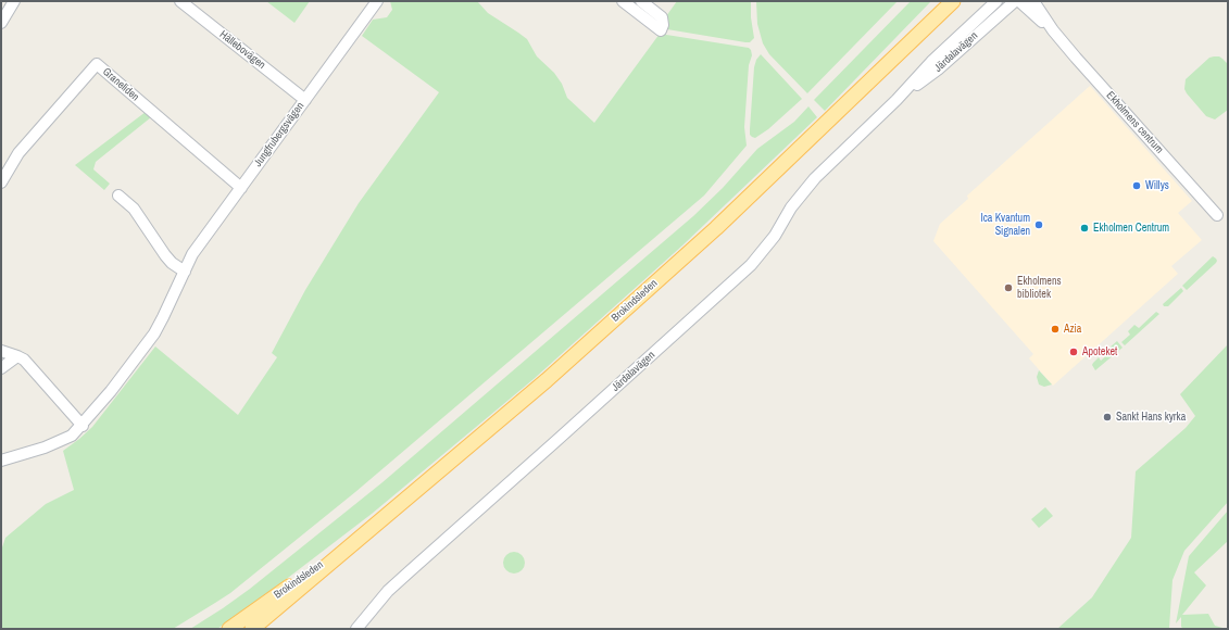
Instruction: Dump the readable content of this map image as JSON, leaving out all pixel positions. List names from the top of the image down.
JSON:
{
  "streets": {
    "main road": ["Brokindsleden"],
    "street": [
      "Hällebovägen",
      "Järdalavägen",
      "Graneliden",
      "Ekholmens centrum",
      "Jungfrubergsvägen"
    ]
  },
  "crossings": [
    ["Hällebovägen", "Jungfrubergsvägen"],
    ["Graneliden", "Jungfrubergsvägen"]
  ],
  "places": [
    "Willys",
    "Ica Kvantum Signalen",
    "Ekholmen Centrum",
    "Ekholmens bibliotek",
    "Azia",
    "Apoteket",
    "Sankt Hans kyrka"
  ]
}
